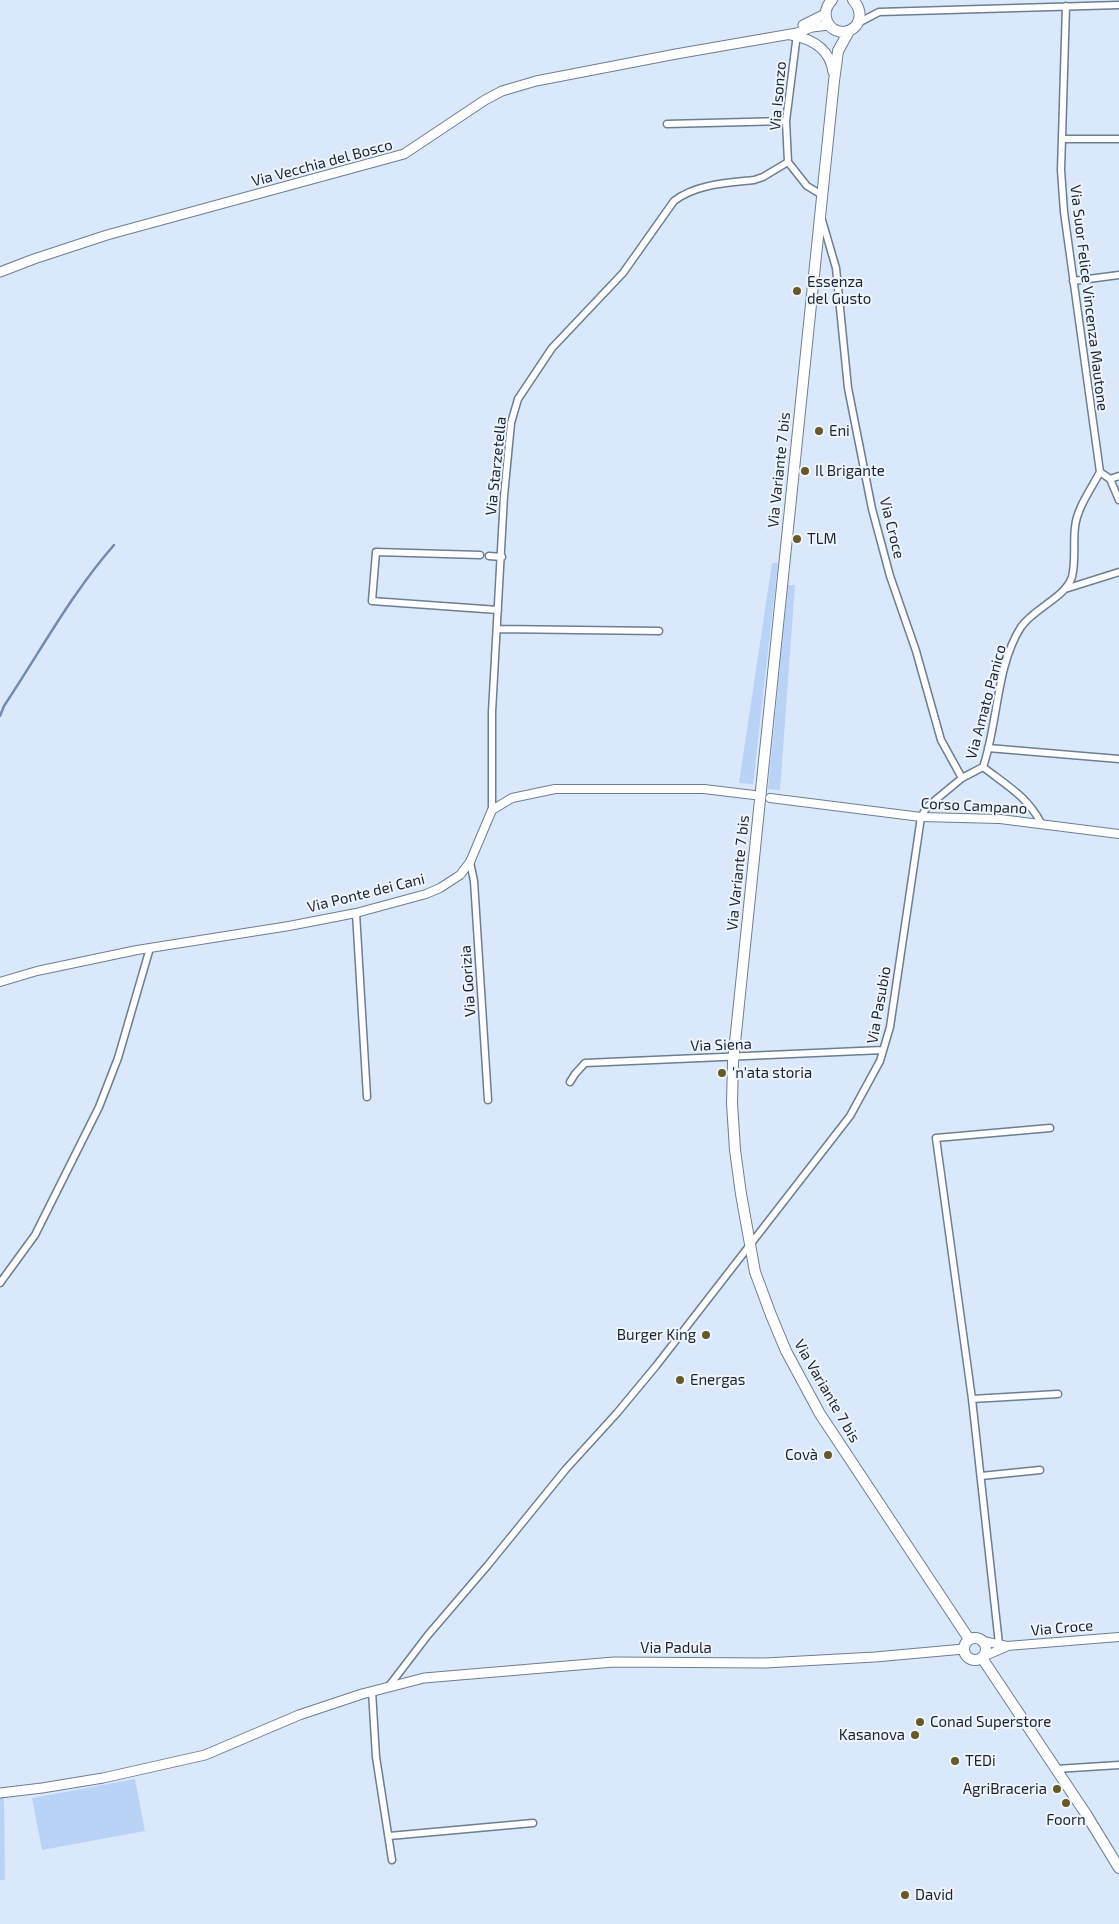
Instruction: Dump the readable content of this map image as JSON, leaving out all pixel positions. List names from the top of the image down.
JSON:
{
  "streets": {
    "main road": ["Via Vecchia del Bosco", "Via Variante 7 bis", "Via Padula"],
    "street": [
      "Via Isonzo",
      "Via Suor Felice Vincenza Mautone",
      "Via Starzetella",
      "Via Croce",
      "Via Amato Panico",
      "Corso Campano",
      "Via Ponte dei Cani",
      "Via Gorizia",
      "Via Pasubio",
      "Via Siena"
    ]
  },
  "crossings": [
    ["Via Isonzo", "Via Vecchia del Bosco"],
    ["Via Isonzo", "Via Starzetella"],
    ["Via Vecchia del Bosco", "Via Variante 7 bis"],
    ["Via Starzetella", "Via Ponte dei Cani"],
    ["Via Variante 7 bis", "Via Croce"],
    ["Via Variante 7 bis", "Via Pasubio"],
    ["Via Variante 7 bis", "Via Siena"],
    ["Via Variante 7 bis", "Via Padula"],
    ["Via Croce", "Via Amato Panico"],
    ["Via Croce", "Via Padula"],
    ["Via Amato Panico", "Corso Campano"],
    ["Via Amato Panico", "Via Pasubio"],
    ["Corso Campano", "Via Pasubio"],
    ["Via Ponte dei Cani", "Via Gorizia"],
    ["Via Pasubio", "Via Siena"]
  ],
  "places": [
    "Essenza del Gusto",
    "Eni",
    "Il Brigante",
    "TLM",
    "'n'ata storia",
    "Burger King",
    "Energas",
    "Covà",
    "Conad Superstore",
    "Kasanova",
    "TEDi",
    "AgriBraceria",
    "Foorn",
    "David"
  ]
}
